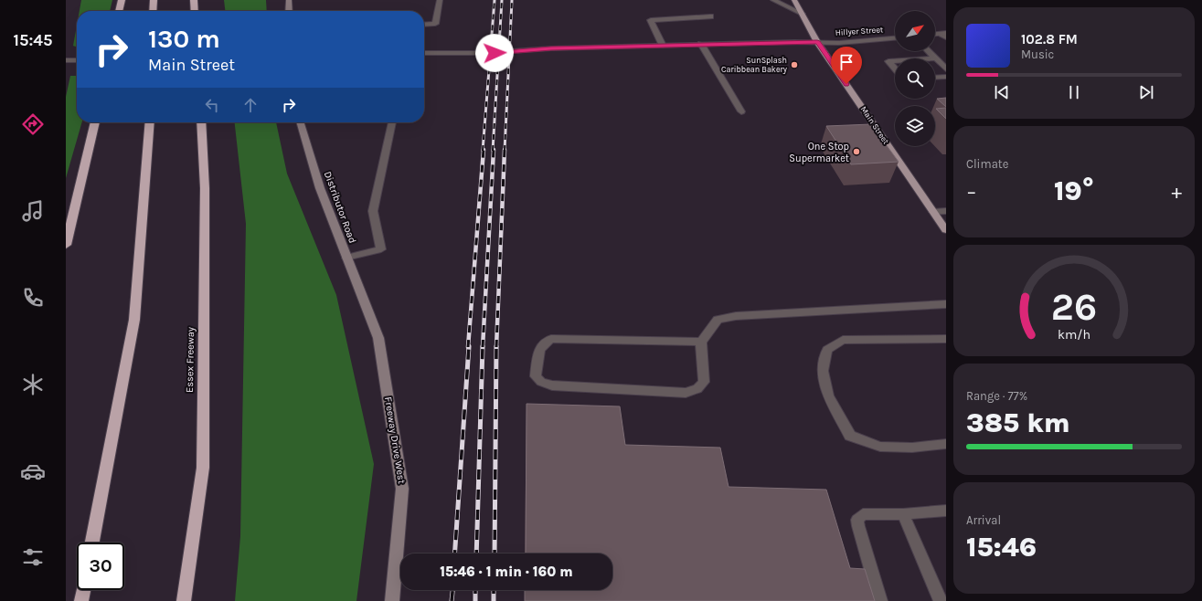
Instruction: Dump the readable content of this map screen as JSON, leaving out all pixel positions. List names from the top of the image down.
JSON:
{
  "streets": {
    "highway": ["Essex Freeway"],
    "main road": ["Main Street", "Distributor Road", "Freeway Drive West"],
    "street": ["Hillyer Street"]
  },
  "crossings": [
    ["Hillyer Street", "Main Street"],
    ["Distributor Road", "Freeway Drive West"]
  ],
  "places": ["SunSplash Caribbean Bakery", "One Stop Supermarket"],
  "north": "top right",
  "page": {
    "tabs": "15:45",
    "turn": ["130 m", "Main Street"],
    "song": ["102.8 FM", "Music"],
    "tile": [
      "Climate",
      ["Range · 77%", "385 km"],
      ["Arrival", "15:46"]
    ],
    "heat": ["−", "19°", "+"],
    "limit": "30",
    "trip": "15:46 · 1 min · 160 m",
    "gauge": ["26", "km/h"]
  }
}
